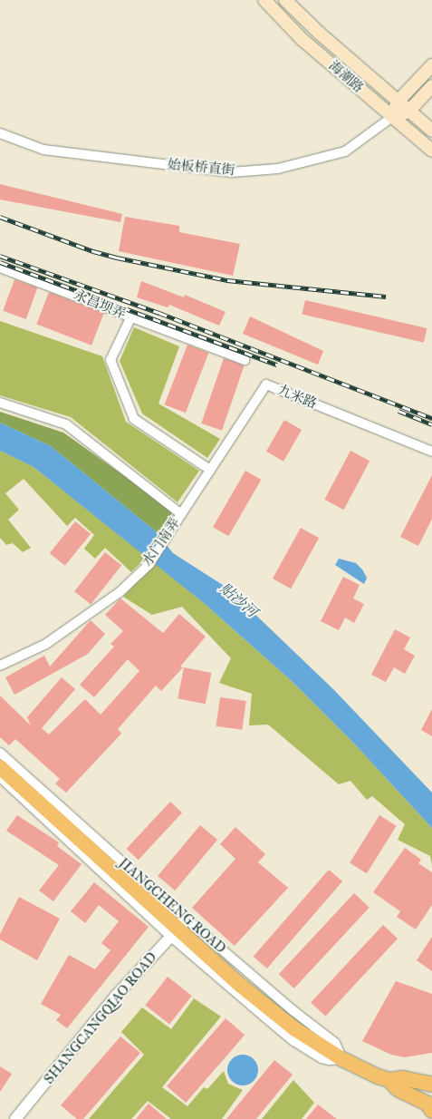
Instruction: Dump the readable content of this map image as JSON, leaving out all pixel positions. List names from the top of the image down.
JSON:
{
  "streets": {
    "main road": ["海潮路", "JIANGCHENG ROAD"],
    "street": [
      "始板桥直街",
      "永昌坝弄",
      "九米路",
      "水门南弄",
      "SHANGCANGQIAO ROAD"
    ]
  },
  "crossings": [
    ["海潮路", "始板桥直街"],
    ["永昌坝弄", "九米路"],
    ["九米路", "水门南弄"],
    ["JIANGCHENG ROAD", "SHANGCANGQIAO ROAD"]
  ],
  "water": ["贴沙河"]
}
